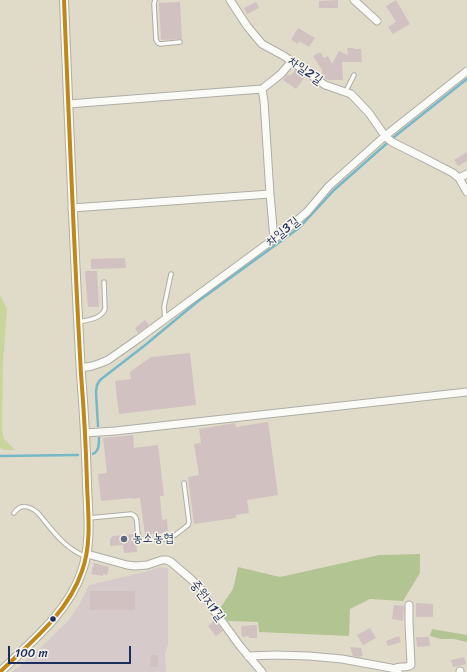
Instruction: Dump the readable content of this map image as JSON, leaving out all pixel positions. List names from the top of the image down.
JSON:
{
  "streets": {
    "street": ["차일2길", "차일3길", "중원지1길"]
  },
  "crossings": [
    ["차일2길", "차일3길"]
  ],
  "places": ["농소농협"],
  "scale_bar": "100 m"
}
